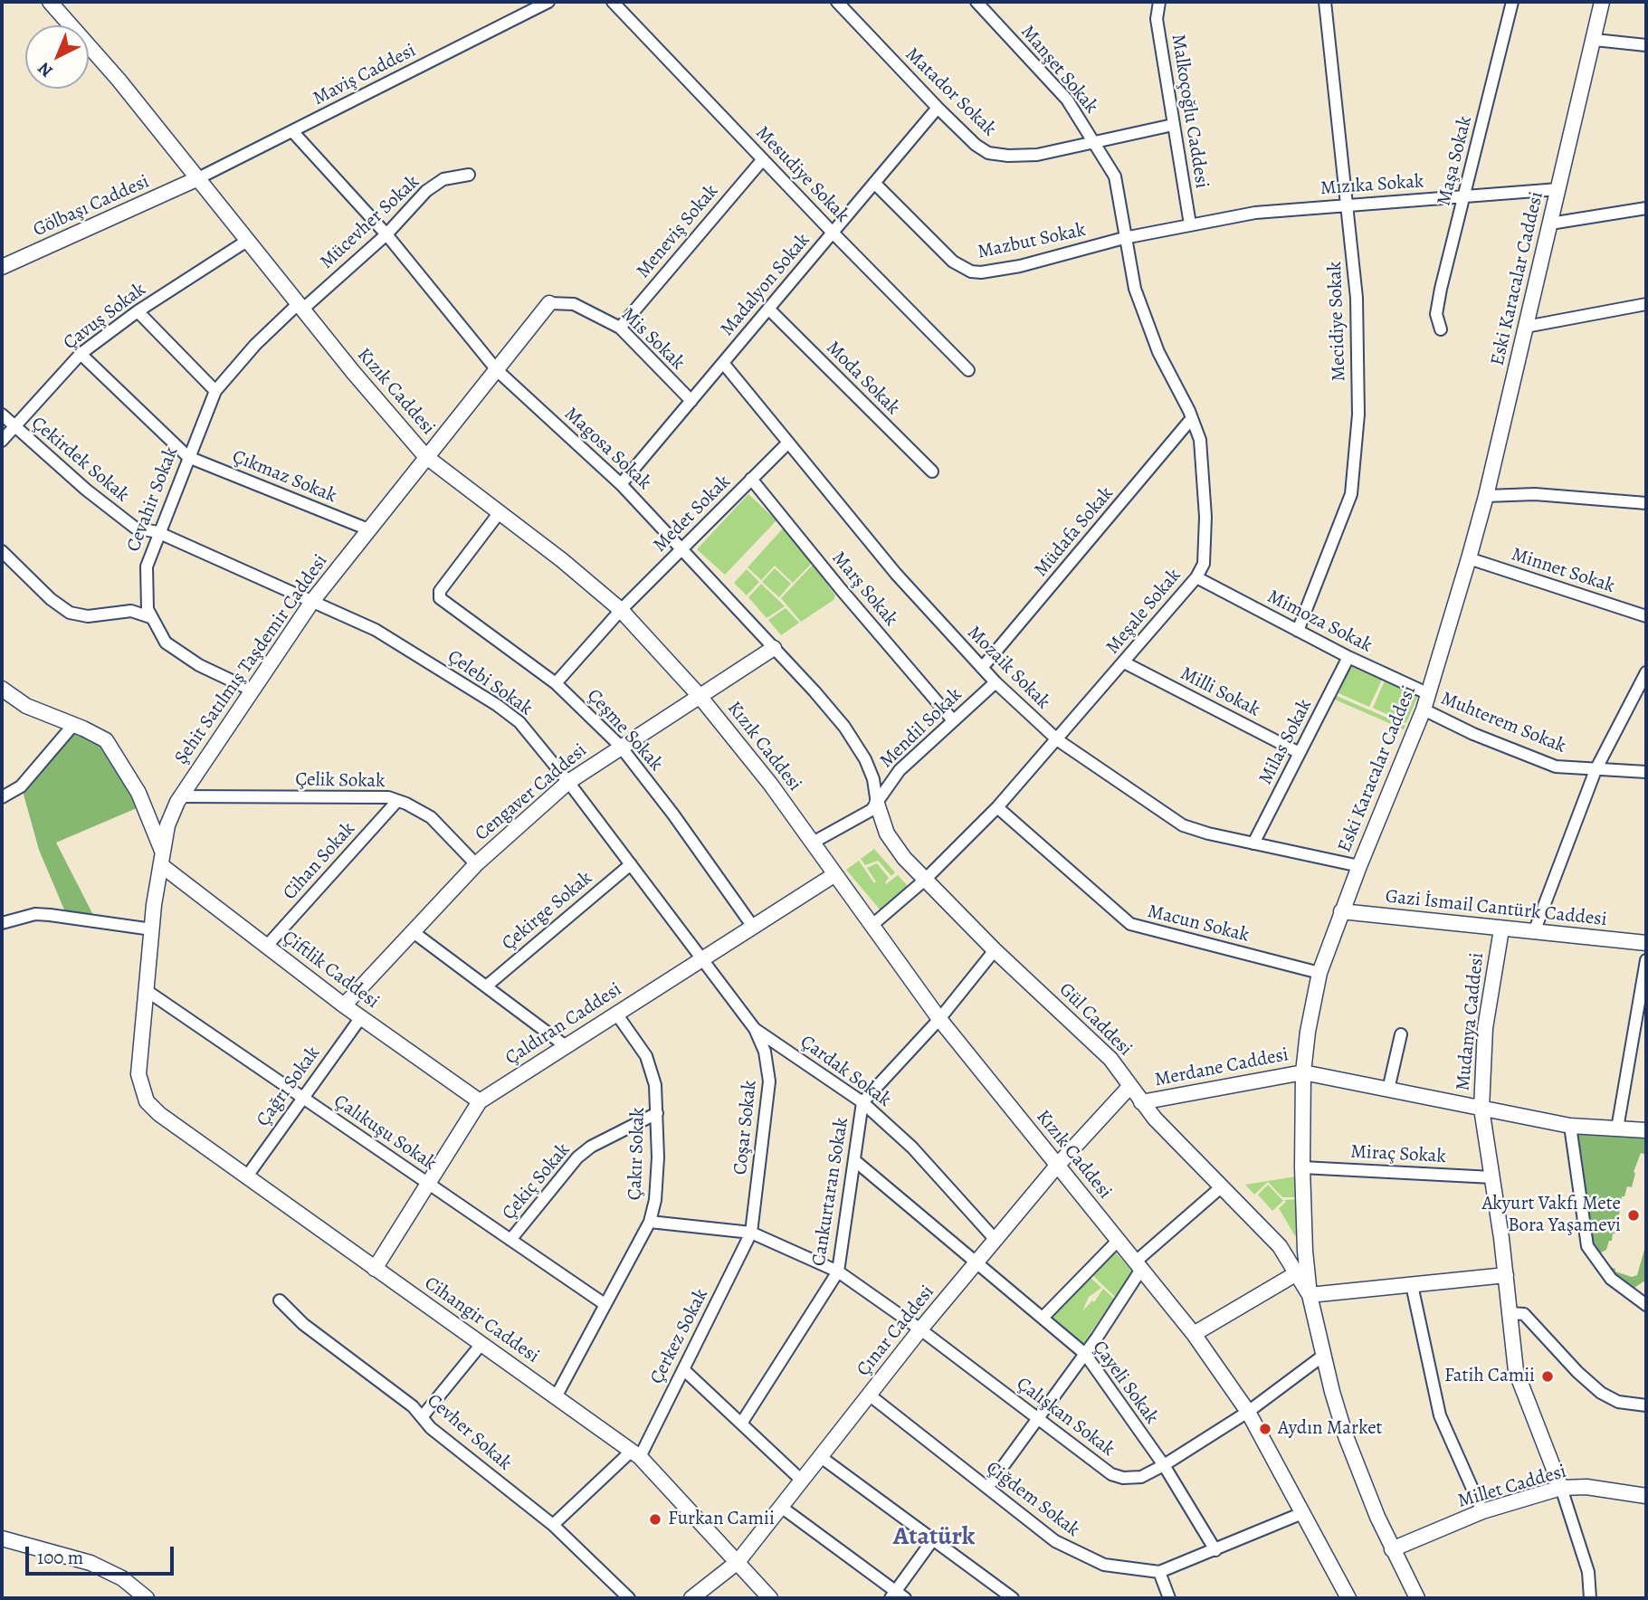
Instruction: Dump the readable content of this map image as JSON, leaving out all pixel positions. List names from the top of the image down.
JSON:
{
  "streets": {
    "street": [
      "Manşet Sokak",
      "Maviş Caddesi",
      "Matador Sokak",
      "Malkoçoğlu Caddesi",
      "Maşa Sokak",
      "Mesudiye Sokak",
      "Mızıka Sokak",
      "Gölbaşı Caddesi",
      "Mücevher Sokak",
      "Meneviş Sokak",
      "Mazbut Sokak",
      "Eski Karacalar Caddesi",
      "Madalyon Sokak",
      "Çavuş Sokak",
      "Mecidiye Sokak",
      "Mis Sokak",
      "Moda Sokak",
      "Kızık Caddesi",
      "Magosa Sokak",
      "Çekirdek Sokak",
      "Çıkmaz Sokak",
      "Cevahir Sokak",
      "Medet Sokak",
      "Müdafa Sokak",
      "Minnet Sokak",
      "Marş Sokak",
      "Meşale Sokak",
      "Mimoza Sokak",
      "Şehit Satılmış Taşdemir Caddesi",
      "Mozaik Sokak",
      "Çelebi Sokak",
      "Milli Sokak",
      "Muhterem Sokak",
      "Mendil Sokak",
      "Çeşme Sokak",
      "Milas Sokak",
      "Çelik Sokak",
      "Cengaver Caddesi",
      "Cihan Sokak",
      "Gazi İsmail Cantürk Caddesi",
      "Çekirge Sokak",
      "Macun Sokak",
      "Çiftlik Caddesi",
      "Gül Caddesi",
      "Mudanya Caddesi",
      "Çaldıran Caddesi",
      "Merdane Caddesi",
      "Çardak Sokak",
      "Çağrı Sokak",
      "Coşar Sokak",
      "Çalıkuşu Sokak",
      "Çakır Sokak",
      "Miraç Sokak",
      "Çekiç Sokak",
      "Cankurtaran Sokak",
      "Cihangir Caddesi",
      "Çınar Caddesi",
      "Çerkez Sokak",
      "Çayeli Sokak",
      "Çalışkan Sokak",
      "Cevher Sokak",
      "Millet Caddesi",
      "Çiğdem Sokak"
    ]
  },
  "crossings": [
    ["Manşet Sokak", "Matador Sokak"],
    ["Manşet Sokak", "Mazbut Sokak"],
    ["Manşet Sokak", "Meşale Sokak"],
    ["Maviş Caddesi", "Gölbaşı Caddesi"],
    ["Maviş Caddesi", "Kızık Caddesi"],
    ["Maviş Caddesi", "Magosa Sokak"],
    ["Matador Sokak", "Malkoçoğlu Caddesi"],
    ["Matador Sokak", "Madalyon Sokak"],
    ["Malkoçoğlu Caddesi", "Mızıka Sokak"],
    ["Malkoçoğlu Caddesi", "Mazbut Sokak"],
    ["Maşa Sokak", "Mızıka Sokak"],
    ["Mesudiye Sokak", "Meneviş Sokak"],
    ["Mesudiye Sokak", "Madalyon Sokak"],
    ["Mızıka Sokak", "Mazbut Sokak"],
    ["Mızıka Sokak", "Eski Karacalar Caddesi"],
    ["Mızıka Sokak", "Mecidiye Sokak"],
    ["Gölbaşı Caddesi", "Kızık Caddesi"],
    ["Mücevher Sokak", "Kızık Caddesi"],
    ["Mücevher Sokak", "Magosa Sokak"],
    ["Mücevher Sokak", "Cevahir Sokak"],
    ["Meneviş Sokak", "Mis Sokak"],
    ["Mazbut Sokak", "Madalyon Sokak"],
    ["Mazbut Sokak", "Meşale Sokak"],
    ["Eski Karacalar Caddesi", "Minnet Sokak"],
    ["Eski Karacalar Caddesi", "Mimoza Sokak"],
    ["Eski Karacalar Caddesi", "Mozaik Sokak"],
    ["Eski Karacalar Caddesi", "Muhterem Sokak"],
    ["Eski Karacalar Caddesi", "Gazi İsmail Cantürk Caddesi"],
    ["Eski Karacalar Caddesi", "Macun Sokak"],
    ["Eski Karacalar Caddesi", "Gül Caddesi"],
    ["Eski Karacalar Caddesi", "Merdane Caddesi"],
    ["Eski Karacalar Caddesi", "Miraç Sokak"],
    ["Eski Karacalar Caddesi", "Çalışkan Sokak"],
    ["Eski Karacalar Caddesi", "Millet Caddesi"],
    ["Madalyon Sokak", "Mis Sokak"],
    ["Madalyon Sokak", "Moda Sokak"],
    ["Madalyon Sokak", "Magosa Sokak"],
    ["Madalyon Sokak", "Mozaik Sokak"],
    ["Çavuş Sokak", "Kızık Caddesi"],
    ["Çavuş Sokak", "Çekirdek Sokak"],
    ["Mecidiye Sokak", "Mimoza Sokak"],
    ["Mis Sokak", "Şehit Satılmış Taşdemir Caddesi"],
    ["Kızık Caddesi", "Cevahir Sokak"],
    ["Kızık Caddesi", "Medet Sokak"],
    ["Kızık Caddesi", "Meşale Sokak"],
    ["Kızık Caddesi", "Şehit Satılmış Taşdemir Caddesi"],
    ["Kızık Caddesi", "Mendil Sokak"],
    ["Kızık Caddesi", "Çeşme Sokak"],
    ["Kızık Caddesi", "Cengaver Caddesi"],
    ["Kızık Caddesi", "Çaldıran Caddesi"],
    ["Kızık Caddesi", "Cankurtaran Sokak"],
    ["Kızık Caddesi", "Çınar Caddesi"],
    ["Kızık Caddesi", "Çalışkan Sokak"],
    ["Kızık Caddesi", "Çiğdem Sokak"],
    ["Magosa Sokak", "Medet Sokak"],
    ["Magosa Sokak", "Şehit Satılmış Taşdemir Caddesi"],
    ["Magosa Sokak", "Mendil Sokak"],
    ["Magosa Sokak", "Cengaver Caddesi"],
    ["Magosa Sokak", "Gül Caddesi"],
    ["Çekirdek Sokak", "Cevahir Sokak"],
    ["Çekirdek Sokak", "Şehit Satılmış Taşdemir Caddesi"],
    ["Çekirdek Sokak", "Çelebi Sokak"],
    ["Çıkmaz Sokak", "Cevahir Sokak"],
    ["Çıkmaz Sokak", "Şehit Satılmış Taşdemir Caddesi"],
    ["Medet Sokak", "Marş Sokak"],
    ["Medet Sokak", "Mozaik Sokak"],
    ["Medet Sokak", "Çeşme Sokak"],
    ["Müdafa Sokak", "Meşale Sokak"],
    ["Müdafa Sokak", "Mozaik Sokak"],
    ["Marş Sokak", "Mendil Sokak"],
    ["Meşale Sokak", "Mimoza Sokak"],
    ["Meşale Sokak", "Mozaik Sokak"],
    ["Meşale Sokak", "Milli Sokak"],
    ["Meşale Sokak", "Macun Sokak"],
    ["Meşale Sokak", "Gül Caddesi"],
    ["Mimoza Sokak", "Milas Sokak"],
    ["Şehit Satılmış Taşdemir Caddesi", "Çelebi Sokak"],
    ["Şehit Satılmış Taşdemir Caddesi", "Çelik Sokak"],
    ["Şehit Satılmış Taşdemir Caddesi", "Çiftlik Caddesi"],
    ["Şehit Satılmış Taşdemir Caddesi", "Çalıkuşu Sokak"],
    ["Şehit Satılmış Taşdemir Caddesi", "Cihangir Caddesi"],
    ["Mozaik Sokak", "Mendil Sokak"],
    ["Mozaik Sokak", "Milas Sokak"],
    ["Çelebi Sokak", "Cengaver Caddesi"],
    ["Çelebi Sokak", "Çekirge Sokak"],
    ["Çelebi Sokak", "Çaldıran Caddesi"],
    ["Çelebi Sokak", "Çardak Sokak"],
    ["Milli Sokak", "Milas Sokak"],
    ["Mendil Sokak", "Gül Caddesi"],
    ["Çeşme Sokak", "Cengaver Caddesi"],
    ["Çeşme Sokak", "Çaldıran Caddesi"],
    ["Çelik Sokak", "Cengaver Caddesi"],
    ["Çelik Sokak", "Cihan Sokak"],
    ["Cengaver Caddesi", "Çiftlik Caddesi"],
    ["Cihan Sokak", "Çiftlik Caddesi"],
    ["Gazi İsmail Cantürk Caddesi", "Mudanya Caddesi"],
    ["Çiftlik Caddesi", "Çaldıran Caddesi"],
    ["Çiftlik Caddesi", "Çağrı Sokak"],
    ["Gül Caddesi", "Merdane Caddesi"],
    ["Gül Caddesi", "Cankurtaran Sokak"],
    ["Gül Caddesi", "Çınar Caddesi"],
    ["Mudanya Caddesi", "Merdane Caddesi"],
    ["Mudanya Caddesi", "Miraç Sokak"],
    ["Mudanya Caddesi", "Millet Caddesi"],
    ["Çaldıran Caddesi", "Çardak Sokak"],
    ["Çaldıran Caddesi", "Çalıkuşu Sokak"],
    ["Çaldıran Caddesi", "Çakır Sokak"],
    ["Çaldıran Caddesi", "Cihangir Caddesi"],
    ["Çardak Sokak", "Coşar Sokak"],
    ["Çardak Sokak", "Cankurtaran Sokak"],
    ["Çardak Sokak", "Çınar Caddesi"],
    ["Çağrı Sokak", "Çalıkuşu Sokak"],
    ["Çağrı Sokak", "Cihangir Caddesi"],
    ["Coşar Sokak", "Çerkez Sokak"],
    ["Coşar Sokak", "Çalışkan Sokak"],
    ["Çalıkuşu Sokak", "Çakır Sokak"],
    ["Çalıkuşu Sokak", "Çekiç Sokak"],
    ["Çakır Sokak", "Çekiç Sokak"],
    ["Çakır Sokak", "Cihangir Caddesi"],
    ["Çakır Sokak", "Çalışkan Sokak"],
    ["Cankurtaran Sokak", "Çayeli Sokak"],
    ["Cankurtaran Sokak", "Çalışkan Sokak"],
    ["Cihangir Caddesi", "Çınar Caddesi"],
    ["Cihangir Caddesi", "Çerkez Sokak"],
    ["Çınar Caddesi", "Çayeli Sokak"],
    ["Çınar Caddesi", "Çalışkan Sokak"],
    ["Çınar Caddesi", "Çiğdem Sokak"],
    ["Çerkez Sokak", "Çalışkan Sokak"],
    ["Çayeli Sokak", "Çalışkan Sokak"],
    ["Çayeli Sokak", "Çiğdem Sokak"]
  ],
  "districts": ["Atatürk"],
  "places": [
    "Akyurt Vakfı Mete Bora Yaşamevi",
    "Fatih Camii",
    "Aydın Market",
    "Furkan Camii"
  ],
  "scale_bar": "100 m",
  "north": "bottom left"
}
